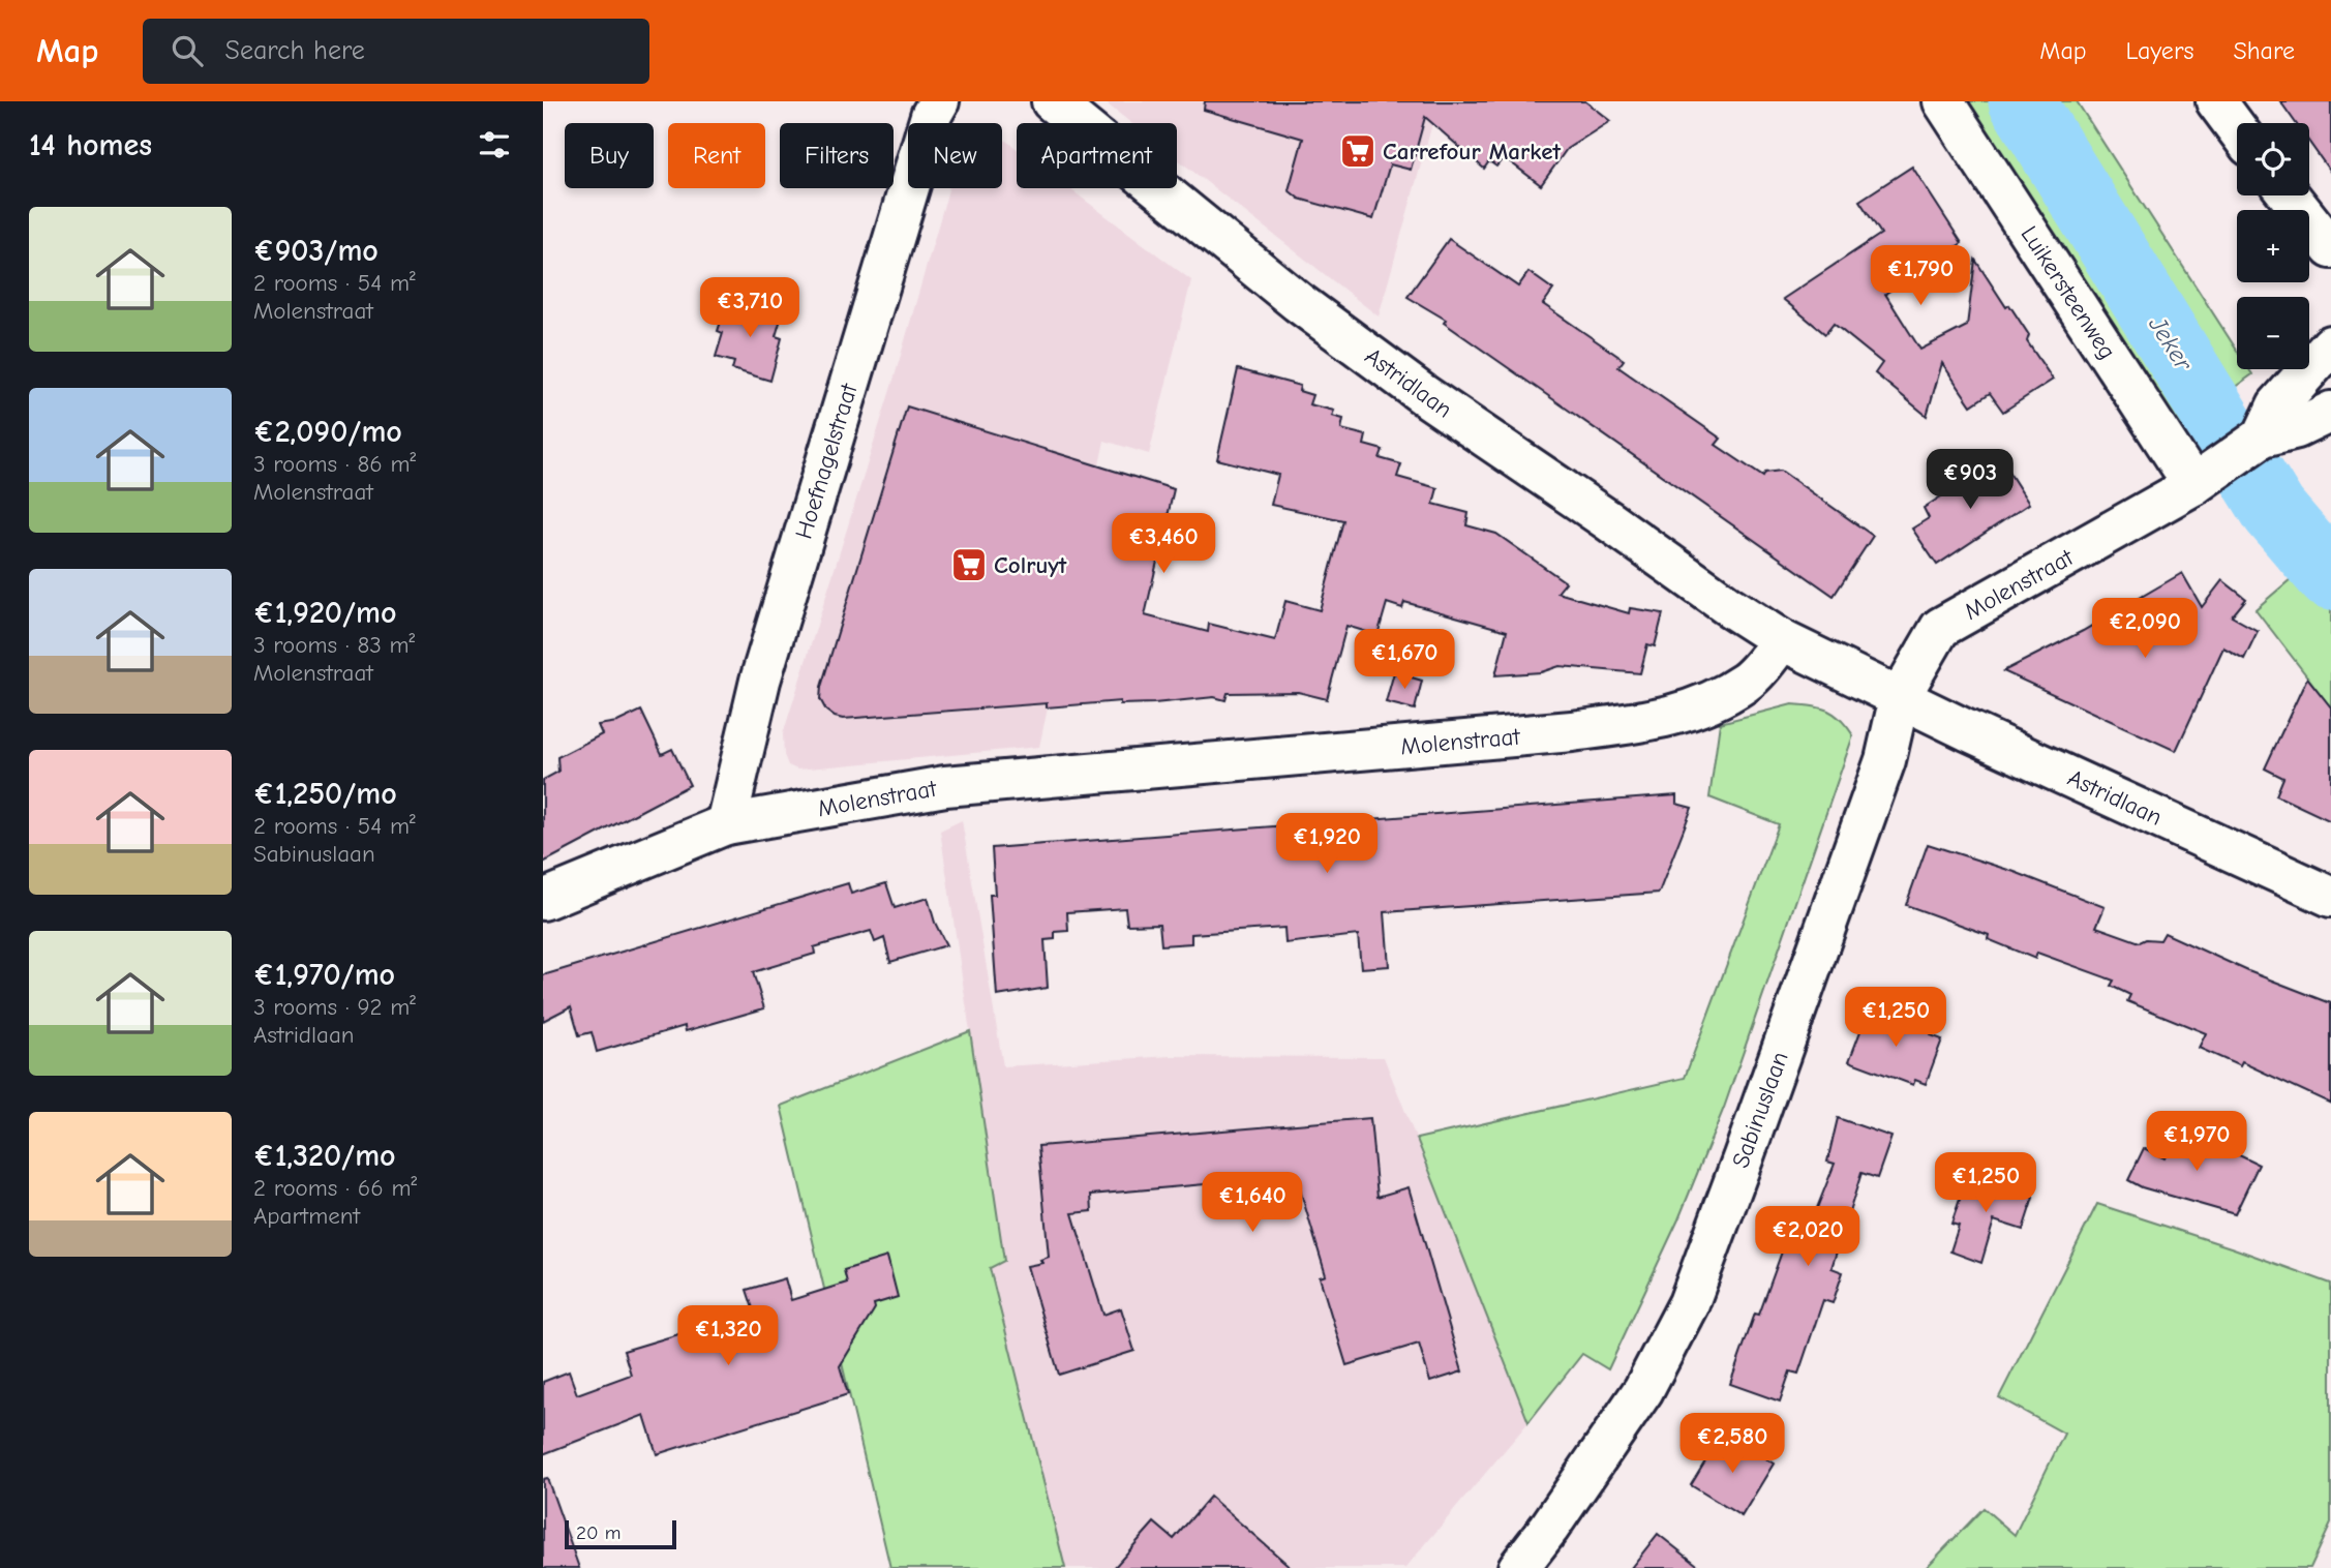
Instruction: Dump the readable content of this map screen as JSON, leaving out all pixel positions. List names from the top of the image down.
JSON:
{
  "streets": {
    "street": [
      "Luikersteenweg",
      "Astridlaan",
      "Hoefnagelstraat",
      "Molenstraat",
      "Sabinuslaan"
    ]
  },
  "crossings": [
    ["Luikersteenweg", "Molenstraat"],
    ["Astridlaan", "Molenstraat"],
    ["Astridlaan", "Sabinuslaan"],
    ["Hoefnagelstraat", "Molenstraat"],
    ["Molenstraat", "Sabinuslaan"]
  ],
  "water": ["Jeker"],
  "places": {
    "supermarket": ["Carrefour Market", "Colruyt"]
  },
  "scale_bar": "20 m",
  "page": {
    "header": "Map",
    "search": "Search here",
    "nav": ["Map", "Layers", "Share"],
    "heading": "14 homes",
    "map_buttons": ["+", "−"],
    "chip": [
      "Buy",
      "Rent",
      "Filters",
      "New",
      "Apartment"
    ],
    "list": [
      {
        "name": "€903/mo",
        "note": "2 rooms · 54 m² · Molenstraat"
      },
      {
        "name": "€2,090/mo",
        "note": "3 rooms · 86 m² · Molenstraat"
      },
      {
        "name": "€1,920/mo",
        "note": "3 rooms · 83 m² · Molenstraat"
      },
      {
        "name": "€1,250/mo",
        "note": "2 rooms · 54 m² · Sabinuslaan"
      },
      {
        "name": "€1,970/mo",
        "note": "3 rooms · 92 m² · Astridlaan"
      },
      {
        "name": "€1,320/mo",
        "note": "2 rooms · 66 m² · Apartment"
      }
    ],
    "price": [
      "€1,790",
      "€3,710",
      "€903",
      "€3,460",
      "€2,090",
      "€1,670",
      "€1,920",
      "€1,250",
      "€1,970",
      "€1,250",
      "€1,640",
      "€2,020",
      "€1,320",
      "€2,580"
    ],
    "scale": "20 m"
  }
}
